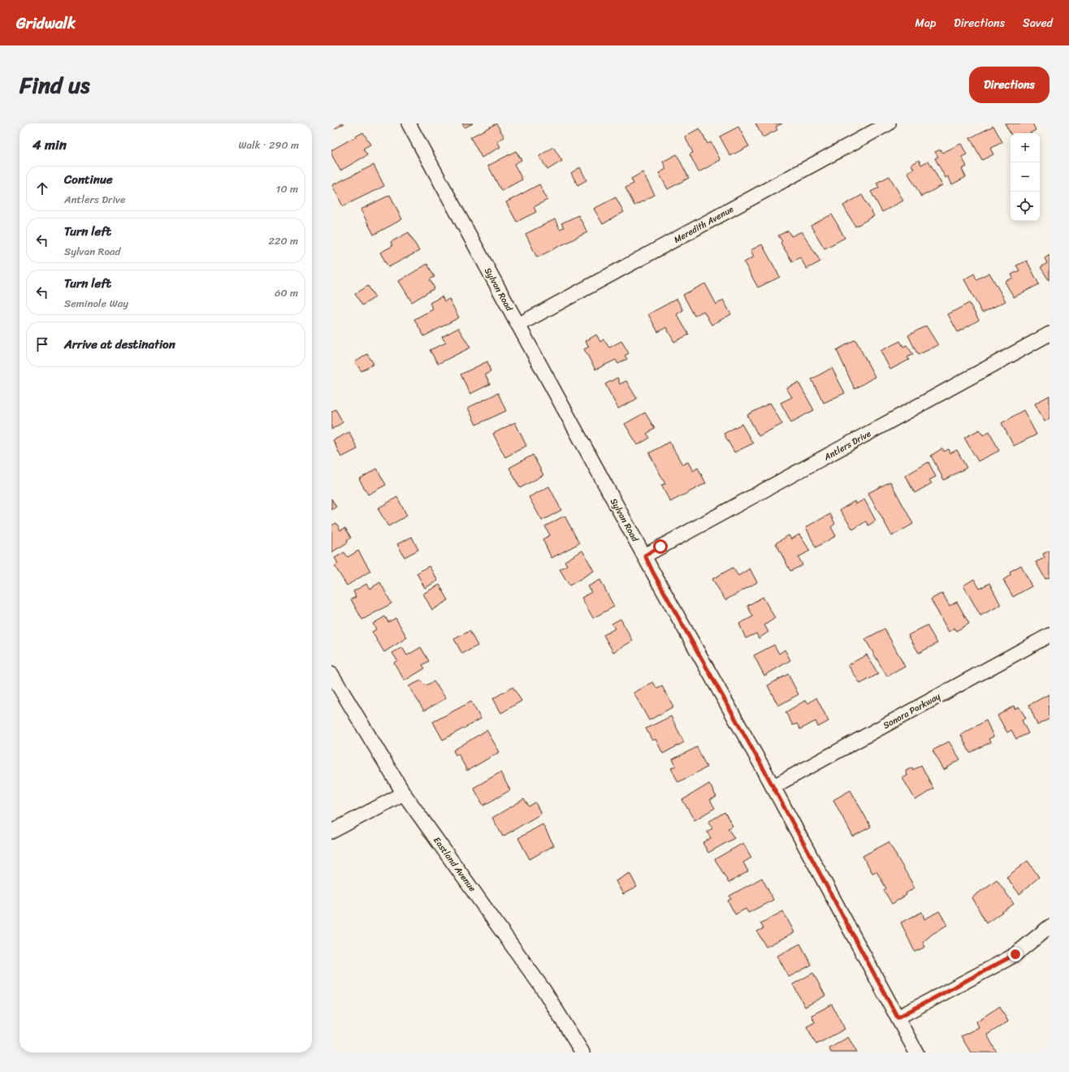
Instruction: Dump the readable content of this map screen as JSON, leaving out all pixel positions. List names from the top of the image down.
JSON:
{
  "streets": {
    "street": [
      "Meredith Avenue",
      "Sylvan Road",
      "Antlers Drive",
      "Sonora Parkway",
      "Eastland Avenue"
    ]
  },
  "crossings": [
    ["Meredith Avenue", "Sylvan Road"],
    ["Sylvan Road", "Antlers Drive"],
    ["Sylvan Road", "Sonora Parkway"]
  ],
  "page": {
    "header": "Gridwalk",
    "nav": ["Map", "Directions", "Saved"],
    "title": "Find us",
    "buttons": "Directions",
    "heading": ["4 min", "Walk · 290 m"],
    "map_buttons": ["+", "−"],
    "list": [
      ["Continue", "Antlers Drive", "10 m"],
      ["Turn left", "Sylvan Road", "220 m"],
      ["Turn left", "Seminole Way", "60 m"],
      "Arrive at destination"
    ]
  }
}
